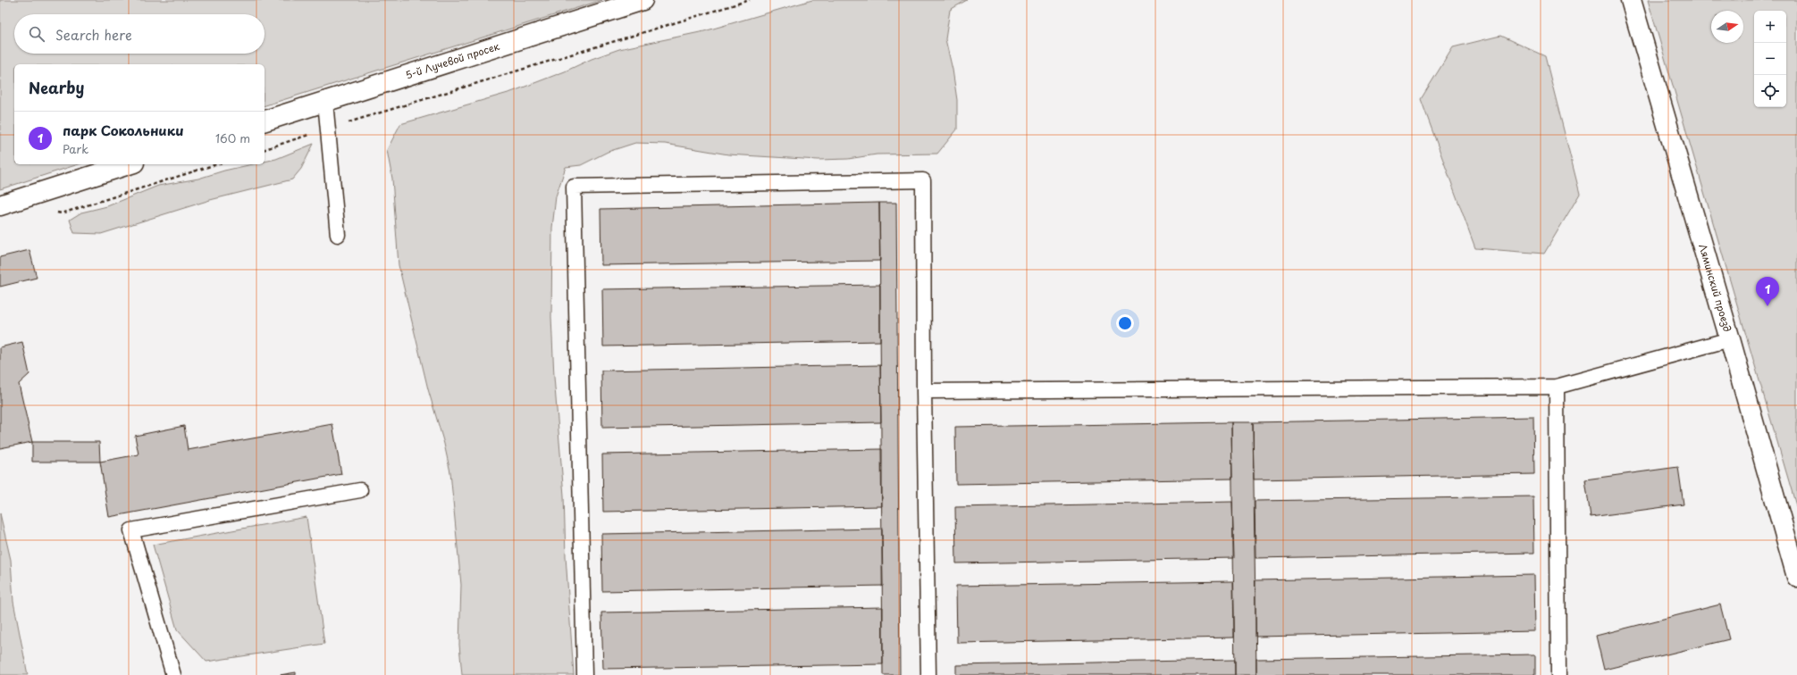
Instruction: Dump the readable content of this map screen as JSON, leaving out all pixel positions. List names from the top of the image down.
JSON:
{
  "streets": {
    "street": ["5-й Лучевой просек", "Ляминский проезд"]
  },
  "north": "right",
  "page": {
    "map_buttons": ["+", "−"],
    "search": "Search here",
    "heading": "Nearby",
    "list": [
      {
        "mark": "1",
        "name": "парк Сокольники",
        "note": "Park",
        "value": "160 m"
      }
    ],
    "pins": "1"
  }
}
